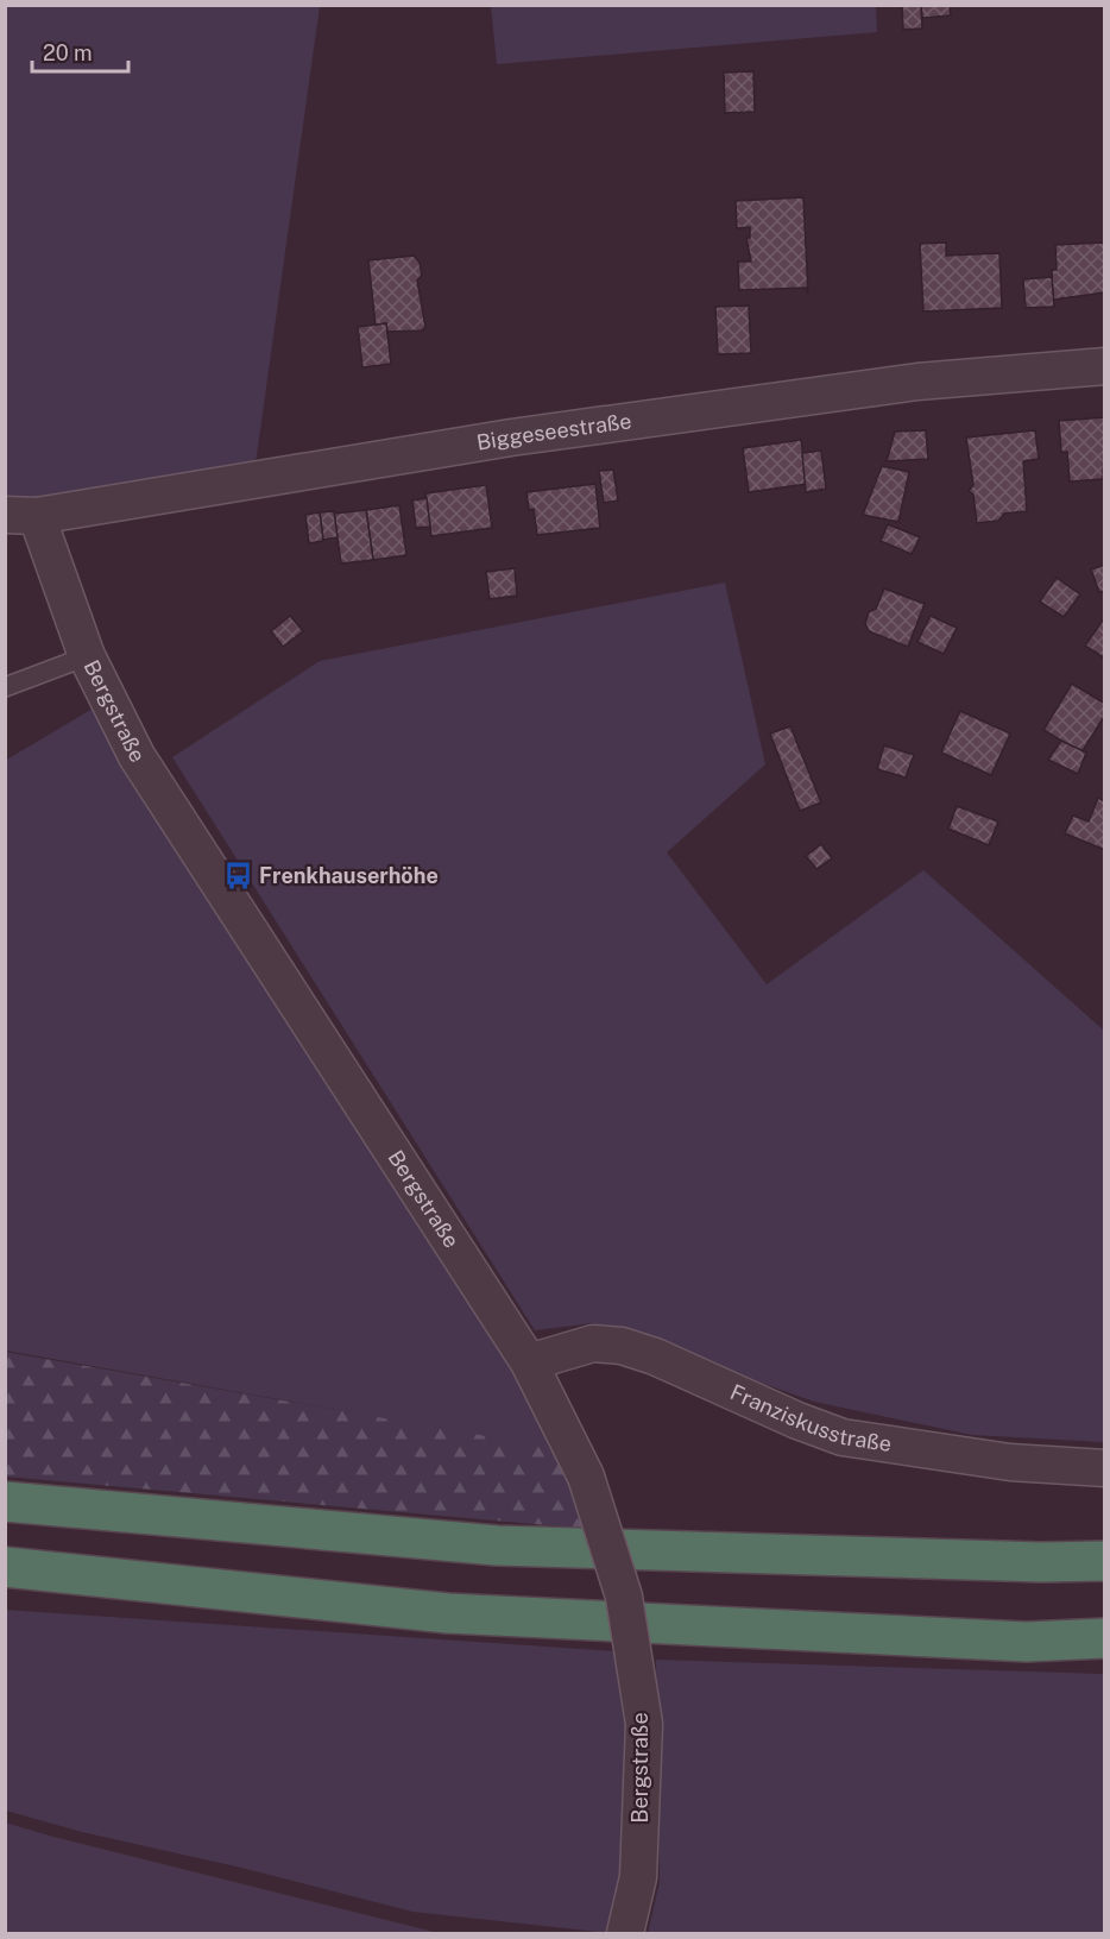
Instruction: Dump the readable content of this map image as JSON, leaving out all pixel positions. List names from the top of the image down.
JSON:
{
  "streets": {
    "street": ["Biggeseestraße", "Bergstraße", "Franziskusstraße"]
  },
  "crossings": [
    ["Biggeseestraße", "Bergstraße"],
    ["Bergstraße", "Franziskusstraße"]
  ],
  "places": {
    "bus stop": ["Frenkhauserhöhe"]
  },
  "scale_bar": "20 m"
}
